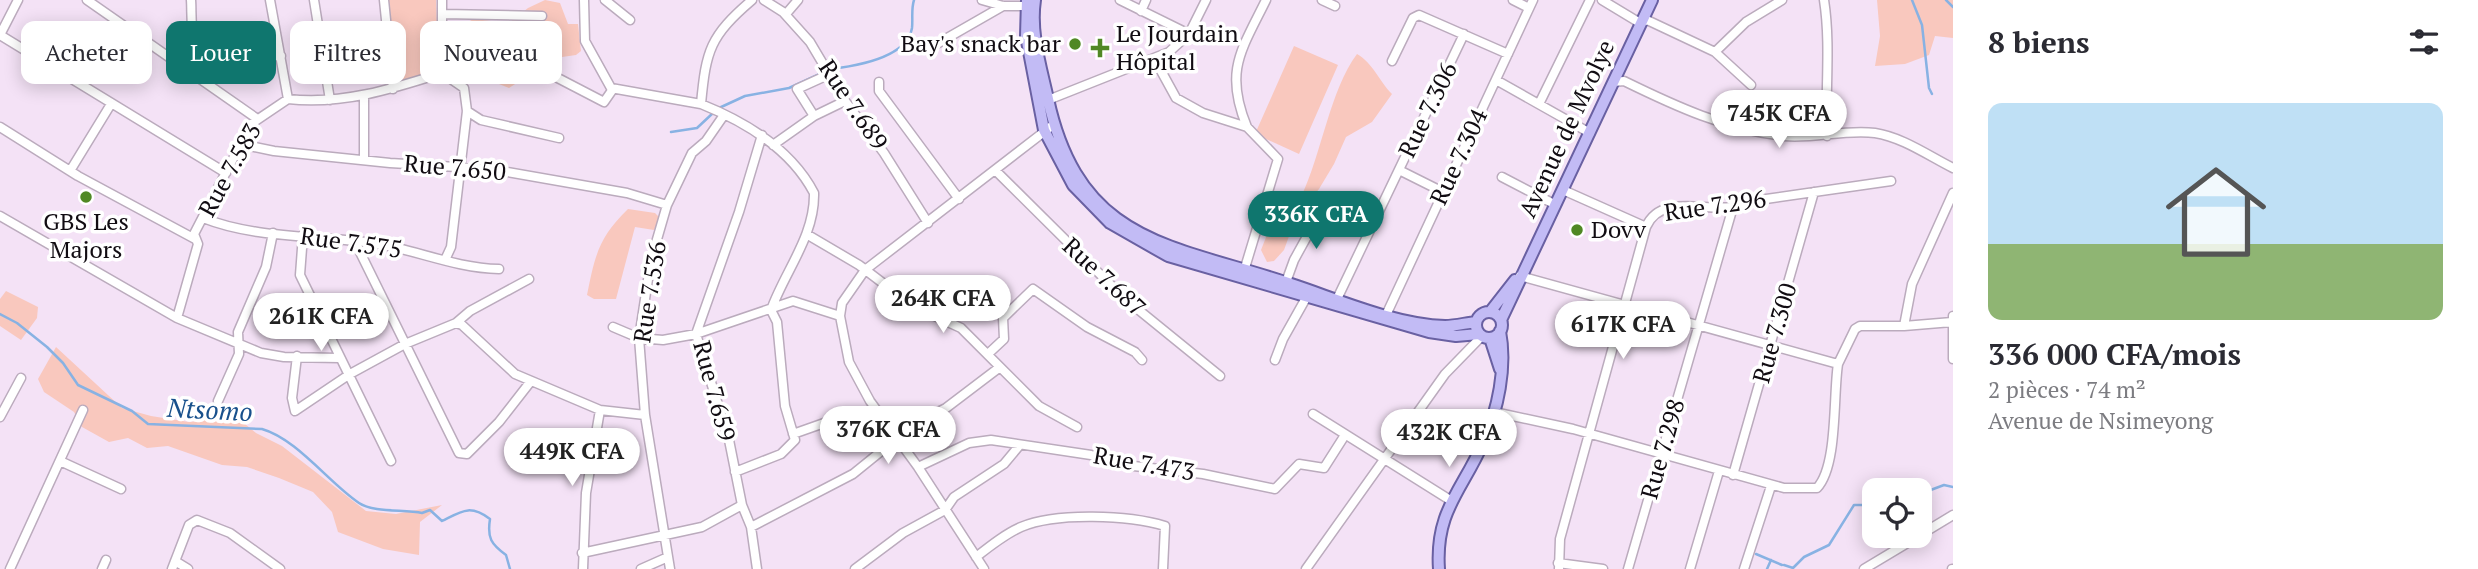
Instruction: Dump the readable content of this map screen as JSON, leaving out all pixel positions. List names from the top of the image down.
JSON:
{
  "streets": {
    "main road": ["Avenue de Mvolye"],
    "street": [
      "Rue 7.689",
      "Rue 7.306",
      "Rue 7.304",
      "Rue 7.650",
      "Rue 7.583",
      "Rue 7.296",
      "Rue 7.575",
      "Rue 7.687",
      "Rue 7.536",
      "Rue 7.300",
      "Rue 7.659",
      "Rue 7.298",
      "Rue 7.473"
    ]
  },
  "crossings": [
    ["Rue 7.650", "Rue 7.583"],
    ["Rue 7.650", "Rue 7.536"],
    ["Rue 7.583", "Rue 7.575"],
    ["Rue 7.296", "Rue 7.300"],
    ["Rue 7.296", "Rue 7.298"]
  ],
  "water": ["Ntsomo"],
  "places": {
    "other": ["Bay's snack bar", "GBS Les Majors", "Dovv"],
    "health": ["Le Jourdain Hôpital"]
  },
  "page": {
    "heading": "8 biens",
    "chip": [
      "Acheter",
      "Louer",
      "Filtres",
      "Nouveau"
    ],
    "list": [
      {
        "name": "336 000 CFA/mois",
        "note": "2 pièces · 74 m² · Avenue de Nsimeyong"
      }
    ],
    "price": [
      "745K CFA",
      "336K CFA",
      "264K CFA",
      "261K CFA",
      "617K CFA",
      "376K CFA",
      "432K CFA",
      "449K CFA"
    ]
  }
}
